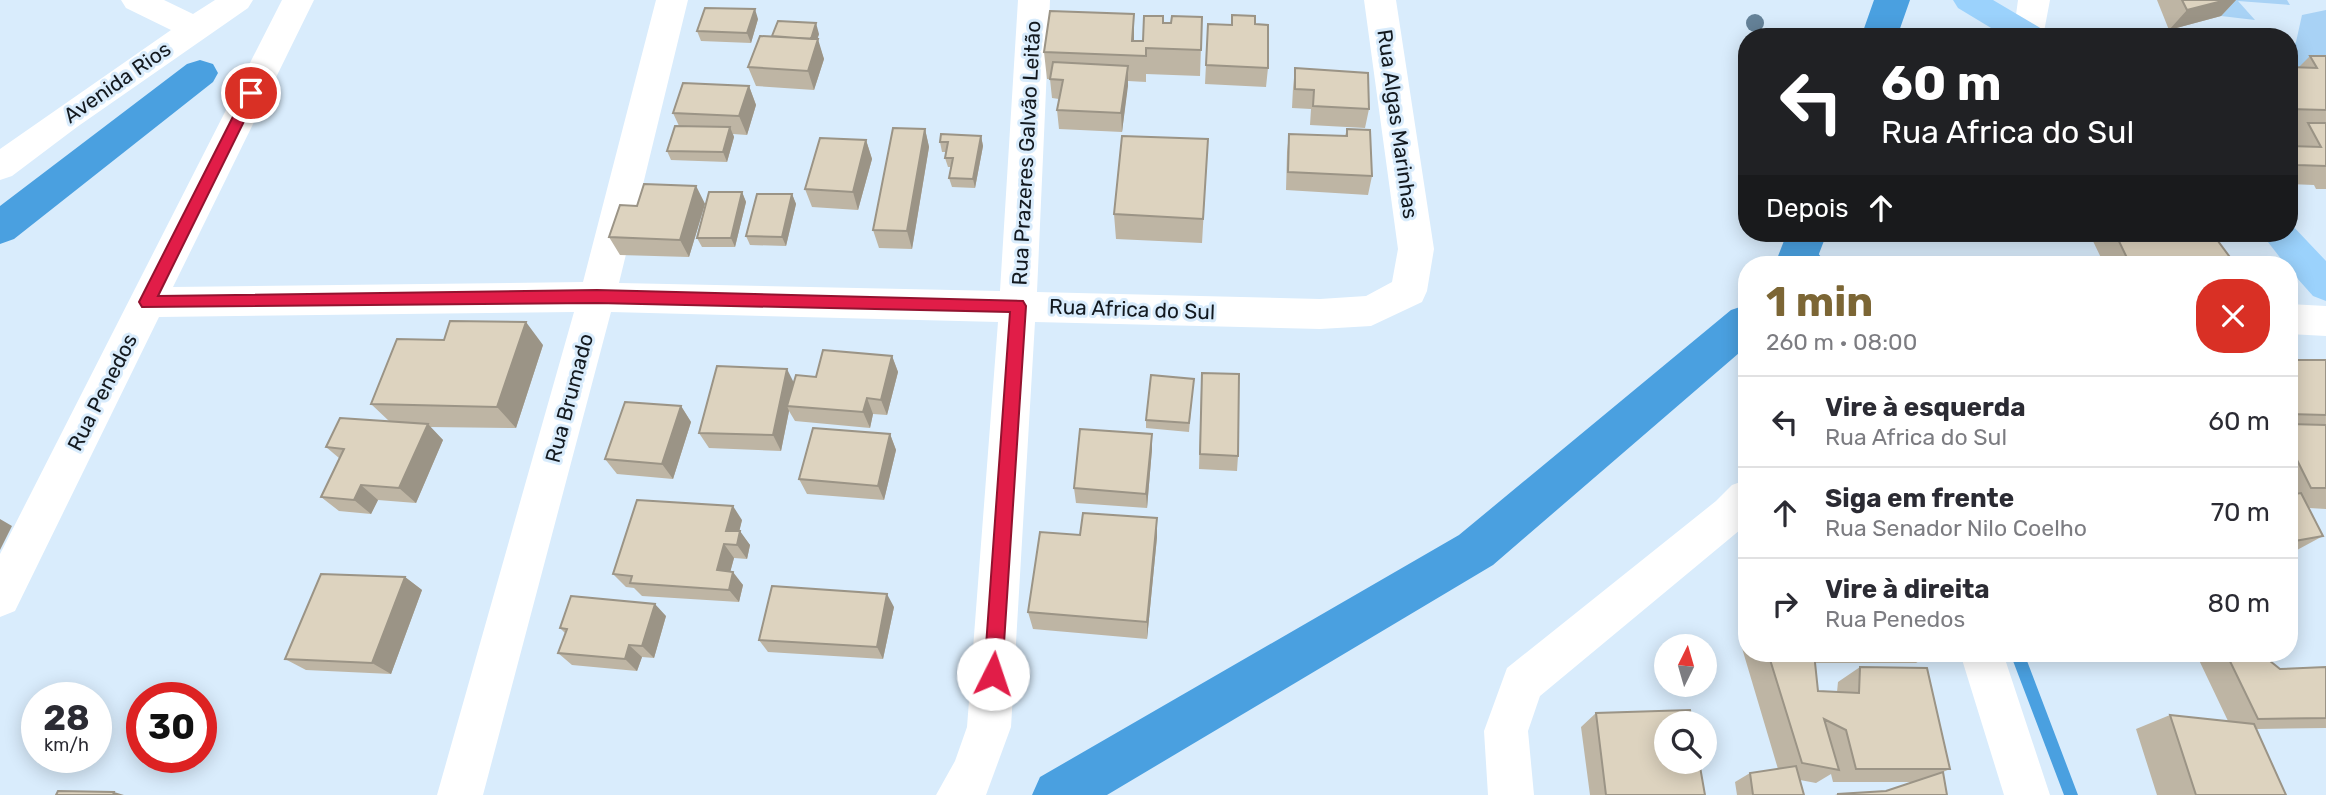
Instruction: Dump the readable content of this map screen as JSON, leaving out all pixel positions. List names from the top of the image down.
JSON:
{
  "streets": {
    "street": [
      "Avenida Rios",
      "Rua Algas Marinhas",
      "Rua Prazeres Galvão Leitão",
      "Rua Africa do Sul",
      "Rua Penedos",
      "Rua Brumado"
    ]
  },
  "crossings": [
    ["Rua Algas Marinhas", "Rua Africa do Sul"],
    ["Rua Prazeres Galvão Leitão", "Rua Africa do Sul"],
    ["Rua Africa do Sul", "Rua Penedos"],
    ["Rua Africa do Sul", "Rua Brumado"]
  ],
  "north": "top",
  "page": {
    "turn": ["60 m", "Rua Africa do Sul"],
    "then": "Depois",
    "heading": ["1 min", "260 m · 08:00"],
    "list": [
      {
        "name": "Vire à esquerda",
        "note": "Rua Africa do Sul",
        "value": "60 m"
      },
      {
        "name": "Siga em frente",
        "note": "Rua Senador Nilo Coelho",
        "value": "70 m"
      },
      {
        "name": "Vire à direita",
        "note": "Rua Penedos",
        "value": "80 m"
      }
    ],
    "speed": "28 km/h",
    "limit": "30"
  }
}
